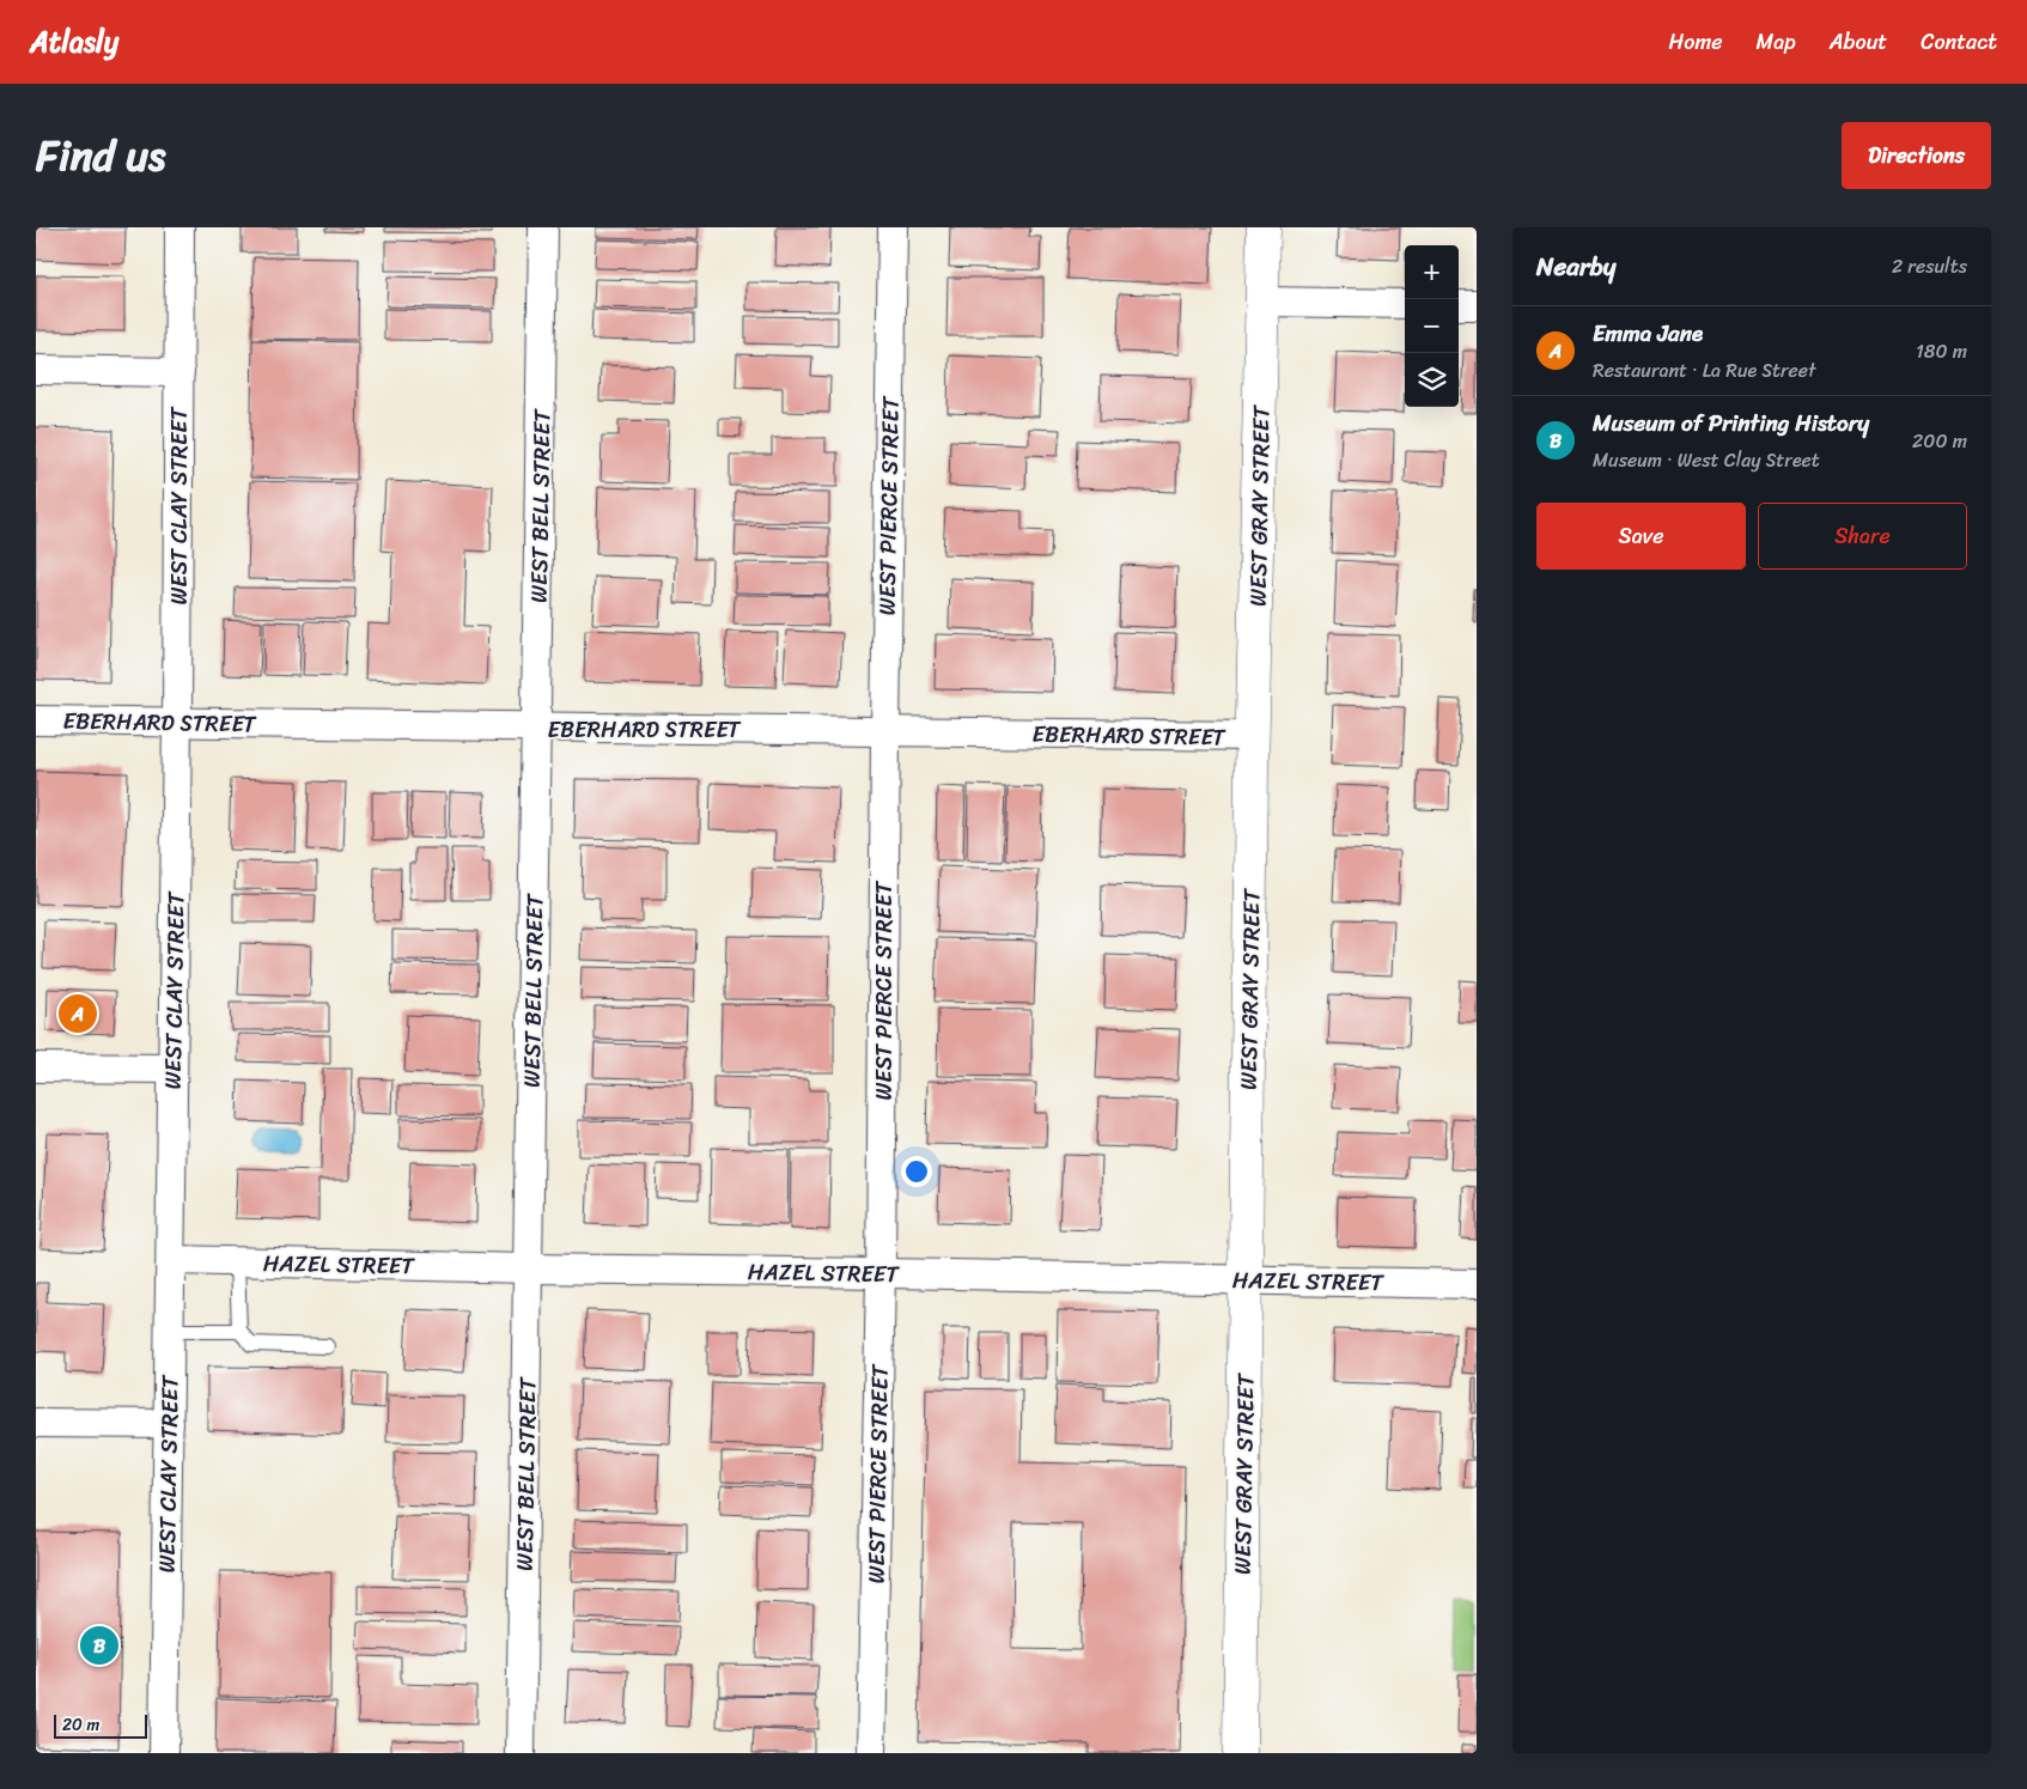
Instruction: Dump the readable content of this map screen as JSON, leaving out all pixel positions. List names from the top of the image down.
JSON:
{
  "streets": {
    "main road": ["WEST GRAY STREET"],
    "street": [
      "WEST CLAY STREET",
      "WEST BELL STREET",
      "WEST PIERCE STREET",
      "EBERHARD STREET",
      "HAZEL STREET"
    ]
  },
  "crossings": [
    ["WEST CLAY STREET", "EBERHARD STREET"],
    ["WEST CLAY STREET", "HAZEL STREET"],
    ["WEST BELL STREET", "EBERHARD STREET"],
    ["WEST BELL STREET", "HAZEL STREET"],
    ["WEST PIERCE STREET", "EBERHARD STREET"],
    ["WEST PIERCE STREET", "HAZEL STREET"],
    ["WEST GRAY STREET", "EBERHARD STREET"],
    ["WEST GRAY STREET", "HAZEL STREET"]
  ],
  "scale_bar": "20 m",
  "page": {
    "header": "Atlasly",
    "nav": [
      "Home",
      "Map",
      "About",
      "Contact"
    ],
    "title": "Find us",
    "buttons": [
      "Directions",
      ["Save", "Share"]
    ],
    "heading": ["Nearby", "2 results"],
    "map_buttons": ["+", "−"],
    "list": [
      {
        "mark": "A",
        "name": "Emma Jane",
        "note": "Restaurant · La Rue Street",
        "value": "180 m"
      },
      {
        "mark": "B",
        "name": "Museum of Printing History",
        "note": "Museum · West Clay Street",
        "value": "200 m"
      }
    ],
    "pins": ["A", "B"],
    "scale": "20 m"
  }
}
